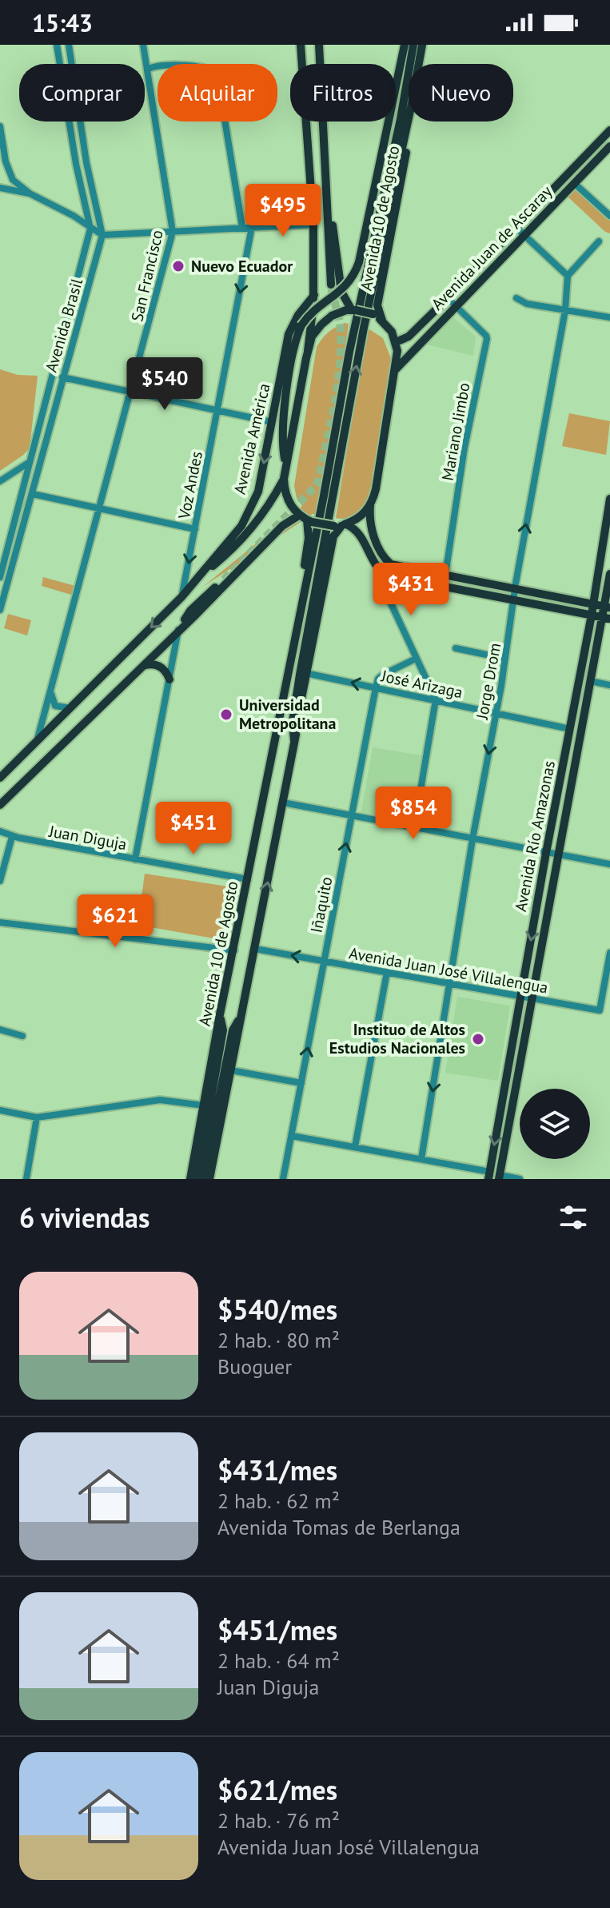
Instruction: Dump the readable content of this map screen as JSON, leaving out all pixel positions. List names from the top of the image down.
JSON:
{
  "streets": {
    "main road": [
      "Avenida 10 de Agosto",
      "Avenida Juan de Ascaray",
      "Avenida América",
      "Avenida Río Amazonas"
    ],
    "street": [
      "San Francisco",
      "Avenida Brasil",
      "Mariano Jimbo",
      "Voz Andes",
      "Jorge Drom",
      "José Arizaga",
      "Juan Diguja",
      "Iñaquito",
      "Avenida Juan José Villalengua"
    ]
  },
  "crossings": [
    ["Avenida 10 de Agosto", "Avenida Juan de Ascaray"],
    ["Avenida 10 de Agosto", "Avenida América"],
    ["Avenida 10 de Agosto", "José Arizaga"],
    ["Avenida 10 de Agosto", "Juan Diguja"],
    ["Avenida 10 de Agosto", "Avenida Juan José Villalengua"],
    ["Avenida Juan de Ascaray", "Mariano Jimbo"],
    ["San Francisco", "Avenida América"],
    ["Avenida América", "Voz Andes"],
    ["Jorge Drom", "José Arizaga"],
    ["Jorge Drom", "Avenida Juan José Villalengua"],
    ["José Arizaga", "Avenida Río Amazonas"],
    ["José Arizaga", "Iñaquito"],
    ["Avenida Río Amazonas", "Avenida Juan José Villalengua"],
    ["Iñaquito", "Avenida Juan José Villalengua"]
  ],
  "one_way": ["Voz Andes", "Iñaquito"],
  "places": ["Nuevo Ecuador", "Universidad Metropolitana", "Instituo de Altos Estudios Nacionales"],
  "page": {
    "status": "15:43",
    "chip": [
      "Comprar",
      "Alquilar",
      "Filtros",
      "Nuevo"
    ],
    "price": [
      "$495",
      "$540",
      "$431",
      "$854",
      "$451",
      "$621"
    ],
    "heading": "6 viviendas",
    "list": [
      {
        "name": "$540/mes",
        "note": "2 hab. · 80 m² · Buoguer"
      },
      {
        "name": "$431/mes",
        "note": "2 hab. · 62 m² · Avenida Tomas de Berlanga"
      },
      {
        "name": "$451/mes",
        "note": "2 hab. · 64 m² · Juan Diguja"
      },
      {
        "name": "$621/mes",
        "note": "2 hab. · 76 m² · Avenida Juan José Villalengua"
      }
    ]
  }
}
